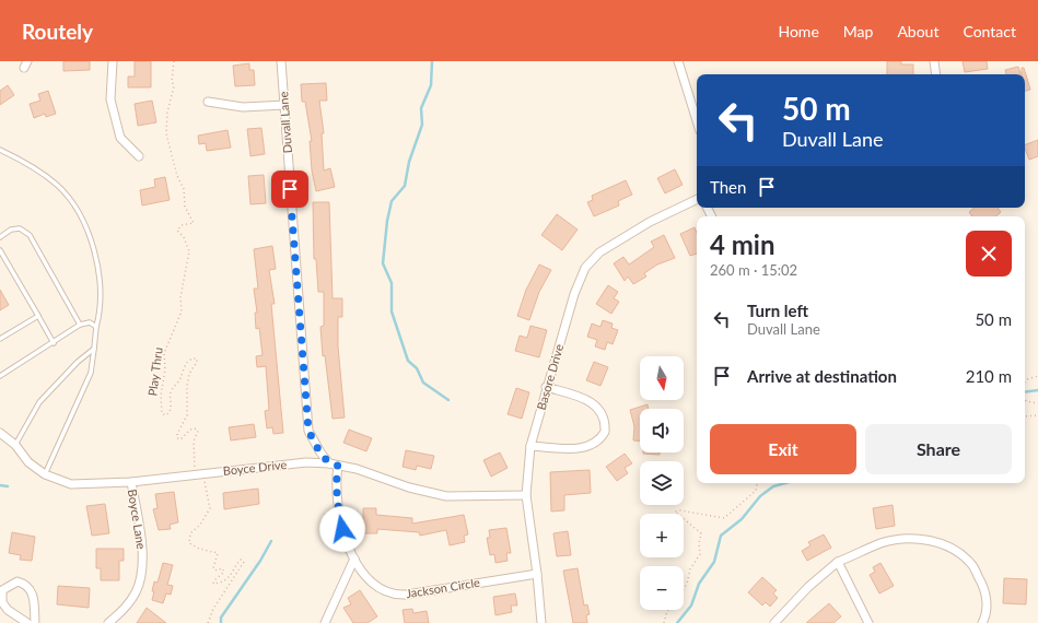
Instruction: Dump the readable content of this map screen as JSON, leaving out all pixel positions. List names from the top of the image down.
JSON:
{
  "streets": {
    "street": [
      "Duvall Lane",
      "Basore Drive",
      "Boyce Drive",
      "Boyce Lane",
      "Jackson Circle"
    ],
    "path": ["Play Thru"]
  },
  "crossings": [
    ["Duvall Lane", "Boyce Drive"],
    ["Duvall Lane", "Jackson Circle"],
    ["Play Thru", "Boyce Drive"],
    ["Basore Drive", "Boyce Drive"],
    ["Basore Drive", "Jackson Circle"],
    ["Boyce Drive", "Boyce Lane"],
    ["Boyce Drive", "Jackson Circle"]
  ],
  "north": "bottom",
  "page": {
    "header": "Routely",
    "nav": [
      "Home",
      "Map",
      "About",
      "Contact"
    ],
    "turn": ["50 m", "Duvall Lane"],
    "then": "Then",
    "heading": ["4 min", "260 m · 15:02"],
    "list": [
      {
        "name": "Turn left",
        "note": "Duvall Lane",
        "value": "50 m"
      },
      {
        "name": "Arrive at destination",
        "value": "210 m"
      }
    ],
    "map_buttons": ["+", "−"],
    "buttons": ["Exit", "Share"]
  }
}
